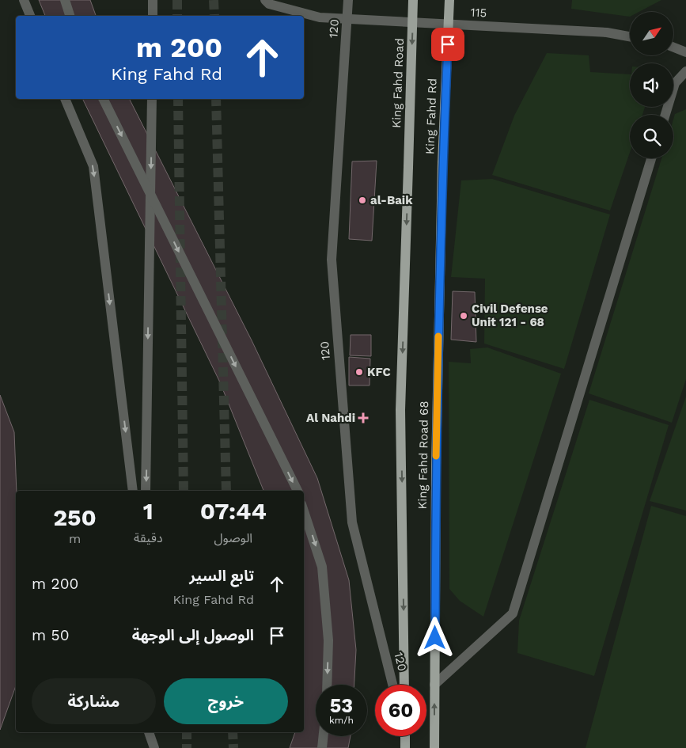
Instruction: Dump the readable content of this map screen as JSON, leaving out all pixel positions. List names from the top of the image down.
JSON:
{
  "streets": {
    "main road": ["King Fahd Road", "King Fahd Rd", "King Fahd Road 68"],
    "street": ["115", "120"]
  },
  "crossings": [
    ["115", "120"],
    ["King Fahd Road", "King Fahd Road 68"],
    ["King Fahd Rd", "King Fahd Road 68"]
  ],
  "one_way": ["King Fahd Road"],
  "places": {
    "other": ["al-Baik", "Civil Defense Unit 121 - 68", "KFC"],
    "health": ["Al Nahdi"]
  },
  "north": "top right",
  "page": {
    "turn": ["200 m", "King Fahd Rd"],
    "eta": [
      "07:44",
      "الوصول",
      "1",
      "دقيقة",
      "250",
      "m"
    ],
    "list": [
      {
        "name": "تابع السير",
        "note": "King Fahd Rd",
        "value": "200 m"
      },
      {
        "name": "الوصول إلى الوجهة",
        "value": "50 m"
      }
    ],
    "buttons": ["خروج", "مشاركة"],
    "speed": "53 km/h",
    "limit": "60"
  }
}
